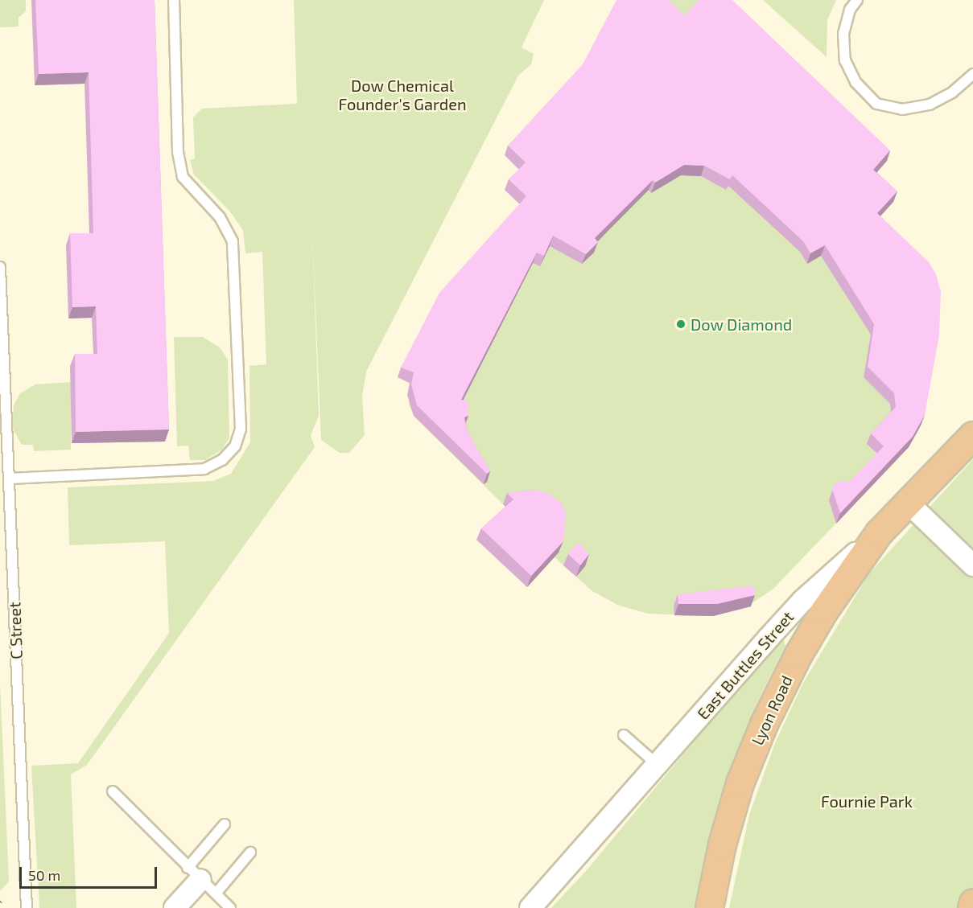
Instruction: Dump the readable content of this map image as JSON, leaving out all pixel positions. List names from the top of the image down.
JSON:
{
  "streets": {
    "highway": ["East Buttles Street", "Lyon Road"],
    "lane": ["C Street"]
  },
  "crossings": [
    ["East Buttles Street", "Lyon Road"]
  ],
  "parks": ["Dow Chemical Founder's Garden", "Fournie Park"],
  "places": ["Dow Diamond"],
  "scale_bar": "50 m"
}
